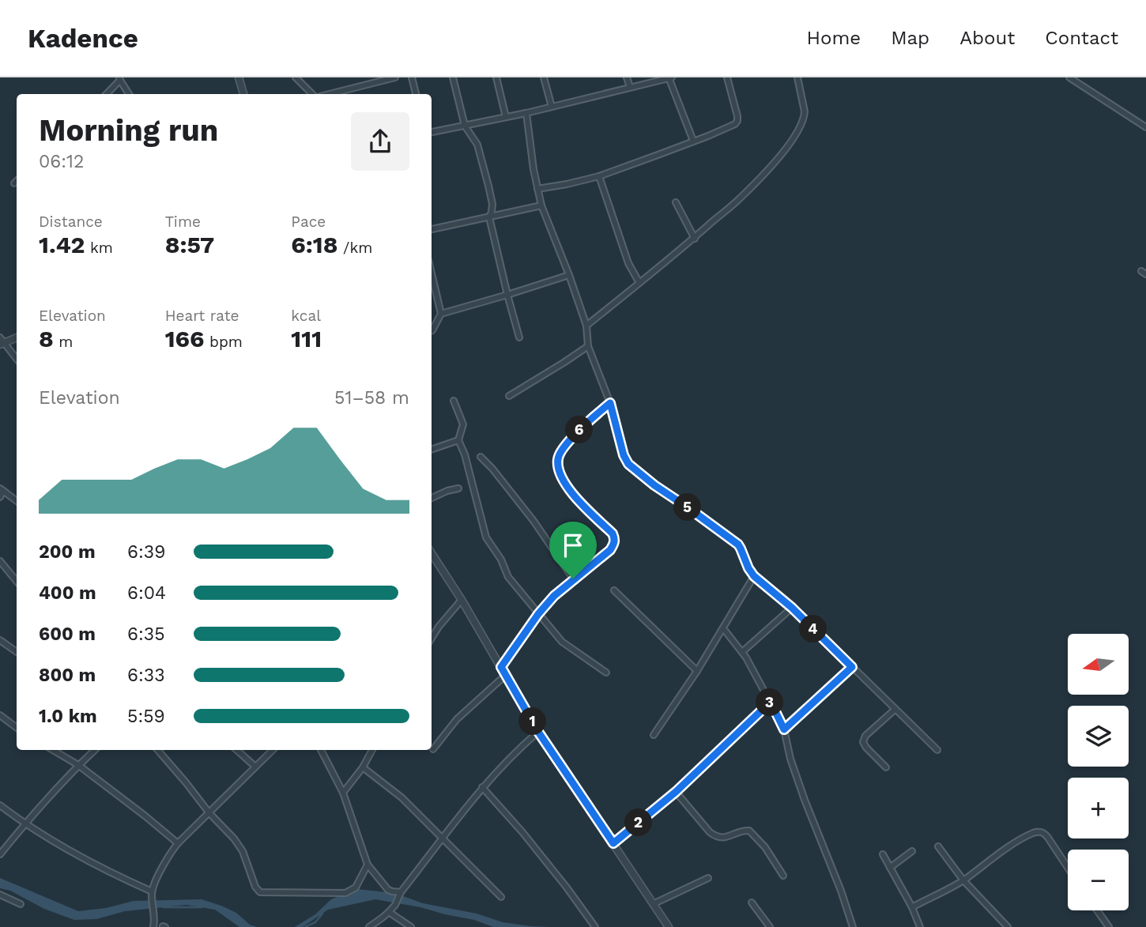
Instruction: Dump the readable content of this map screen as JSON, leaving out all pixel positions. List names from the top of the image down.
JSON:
{
  "north": "left",
  "page": {
    "header": "Kadence",
    "nav": [
      "Home",
      "Map",
      "About",
      "Contact"
    ],
    "heading": ["Morning run", "06:12"],
    "stats": [
      ["Distance", "1.42 km"],
      ["Time", "8:57"],
      ["Pace", "6:18 /km"],
      ["Elevation", "8 m"],
      ["Heart rate", "166 bpm"],
      ["kcal", "111"]
    ],
    "chart": ["Elevation", "51–58 m"],
    "pins": [
      "6",
      "5",
      "4",
      "3",
      "1",
      "2"
    ],
    "list": [
      {
        "name": "200 m",
        "note": "6:39"
      },
      {
        "name": "400 m",
        "note": "6:04"
      },
      {
        "name": "600 m",
        "note": "6:35"
      },
      {
        "name": "800 m",
        "note": "6:33"
      },
      {
        "name": "1.0 km",
        "note": "5:59"
      }
    ],
    "map_buttons": ["+", "−"]
  }
}
